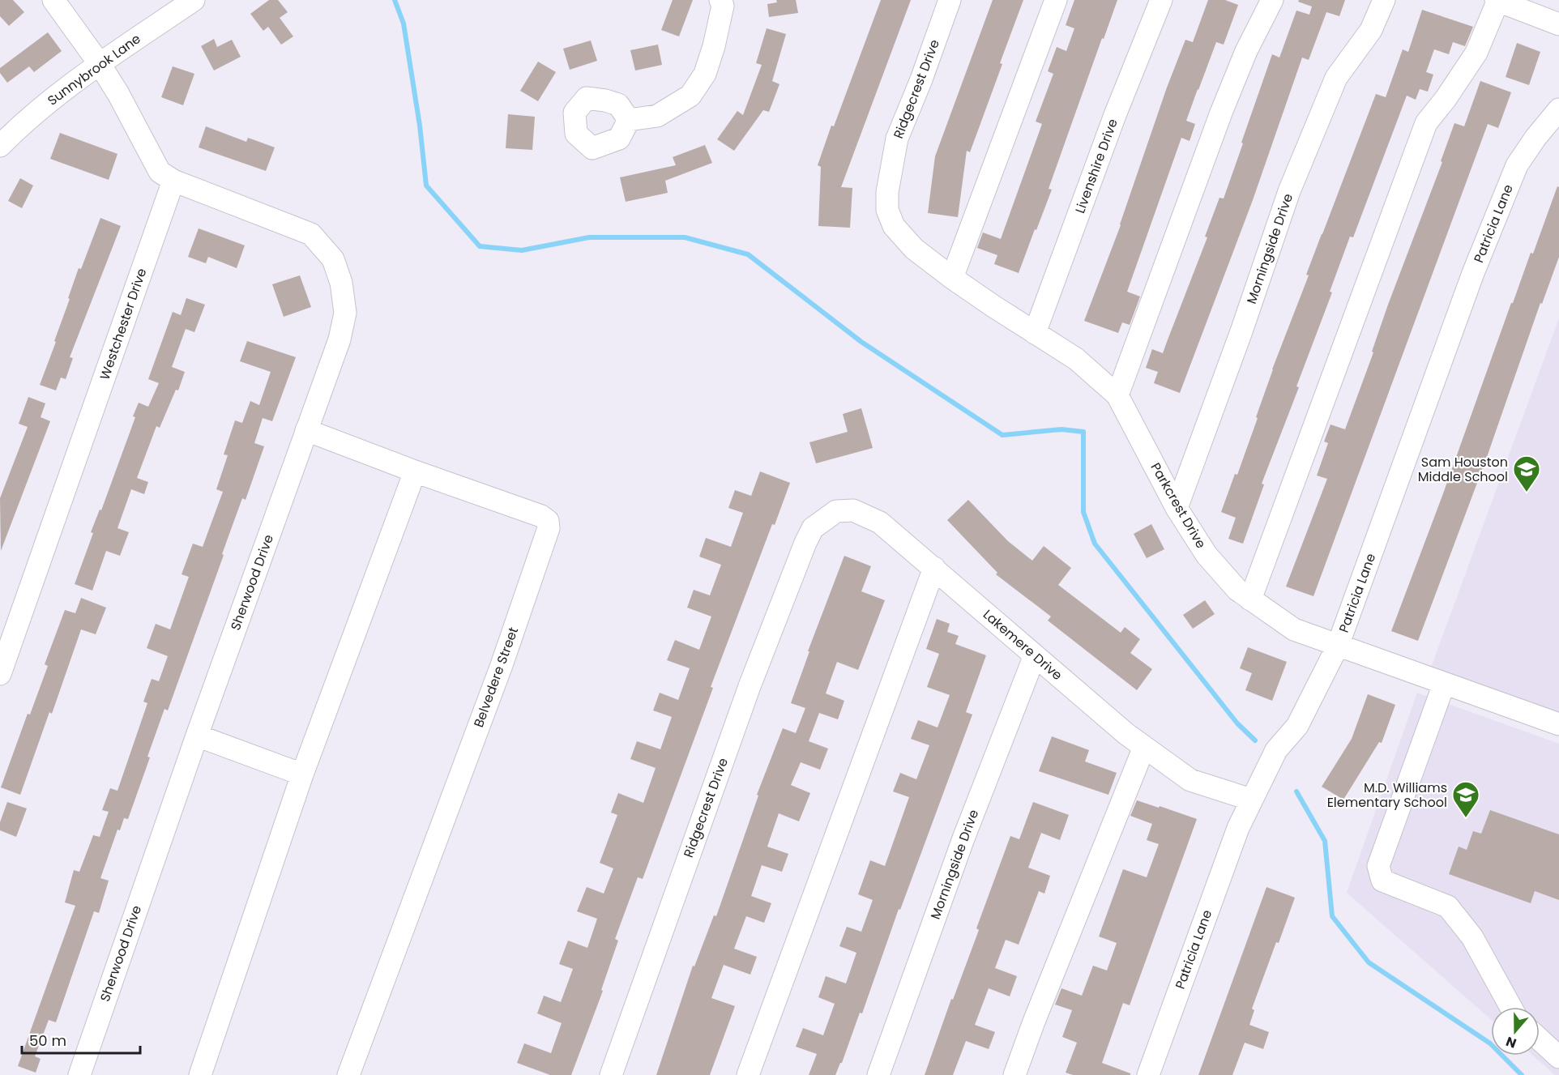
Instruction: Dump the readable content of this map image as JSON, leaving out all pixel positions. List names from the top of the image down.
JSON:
{
  "streets": {
    "street": [
      "Sunnybrook Lane",
      "Ridgecrest Drive",
      "Livenshire Drive",
      "Patricia Lane",
      "Morningside Drive",
      "Westchester Drive",
      "Parkcrest Drive",
      "Sherwood Drive",
      "Lakemere Drive",
      "Belvedere Street"
    ]
  },
  "crossings": [
    ["Ridgecrest Drive", "Parkcrest Drive"],
    ["Ridgecrest Drive", "Lakemere Drive"],
    ["Livenshire Drive", "Parkcrest Drive"],
    ["Patricia Lane", "Parkcrest Drive"],
    ["Patricia Lane", "Lakemere Drive"],
    ["Morningside Drive", "Parkcrest Drive"],
    ["Morningside Drive", "Lakemere Drive"],
    ["Westchester Drive", "Sherwood Drive"],
    ["Sherwood Drive", "Belvedere Street"]
  ],
  "places": {
    "school or university": ["Sam Houston Middle School", "M.D. Williams Elementary School"]
  },
  "scale_bar": "50 m",
  "north": "bottom"
}
